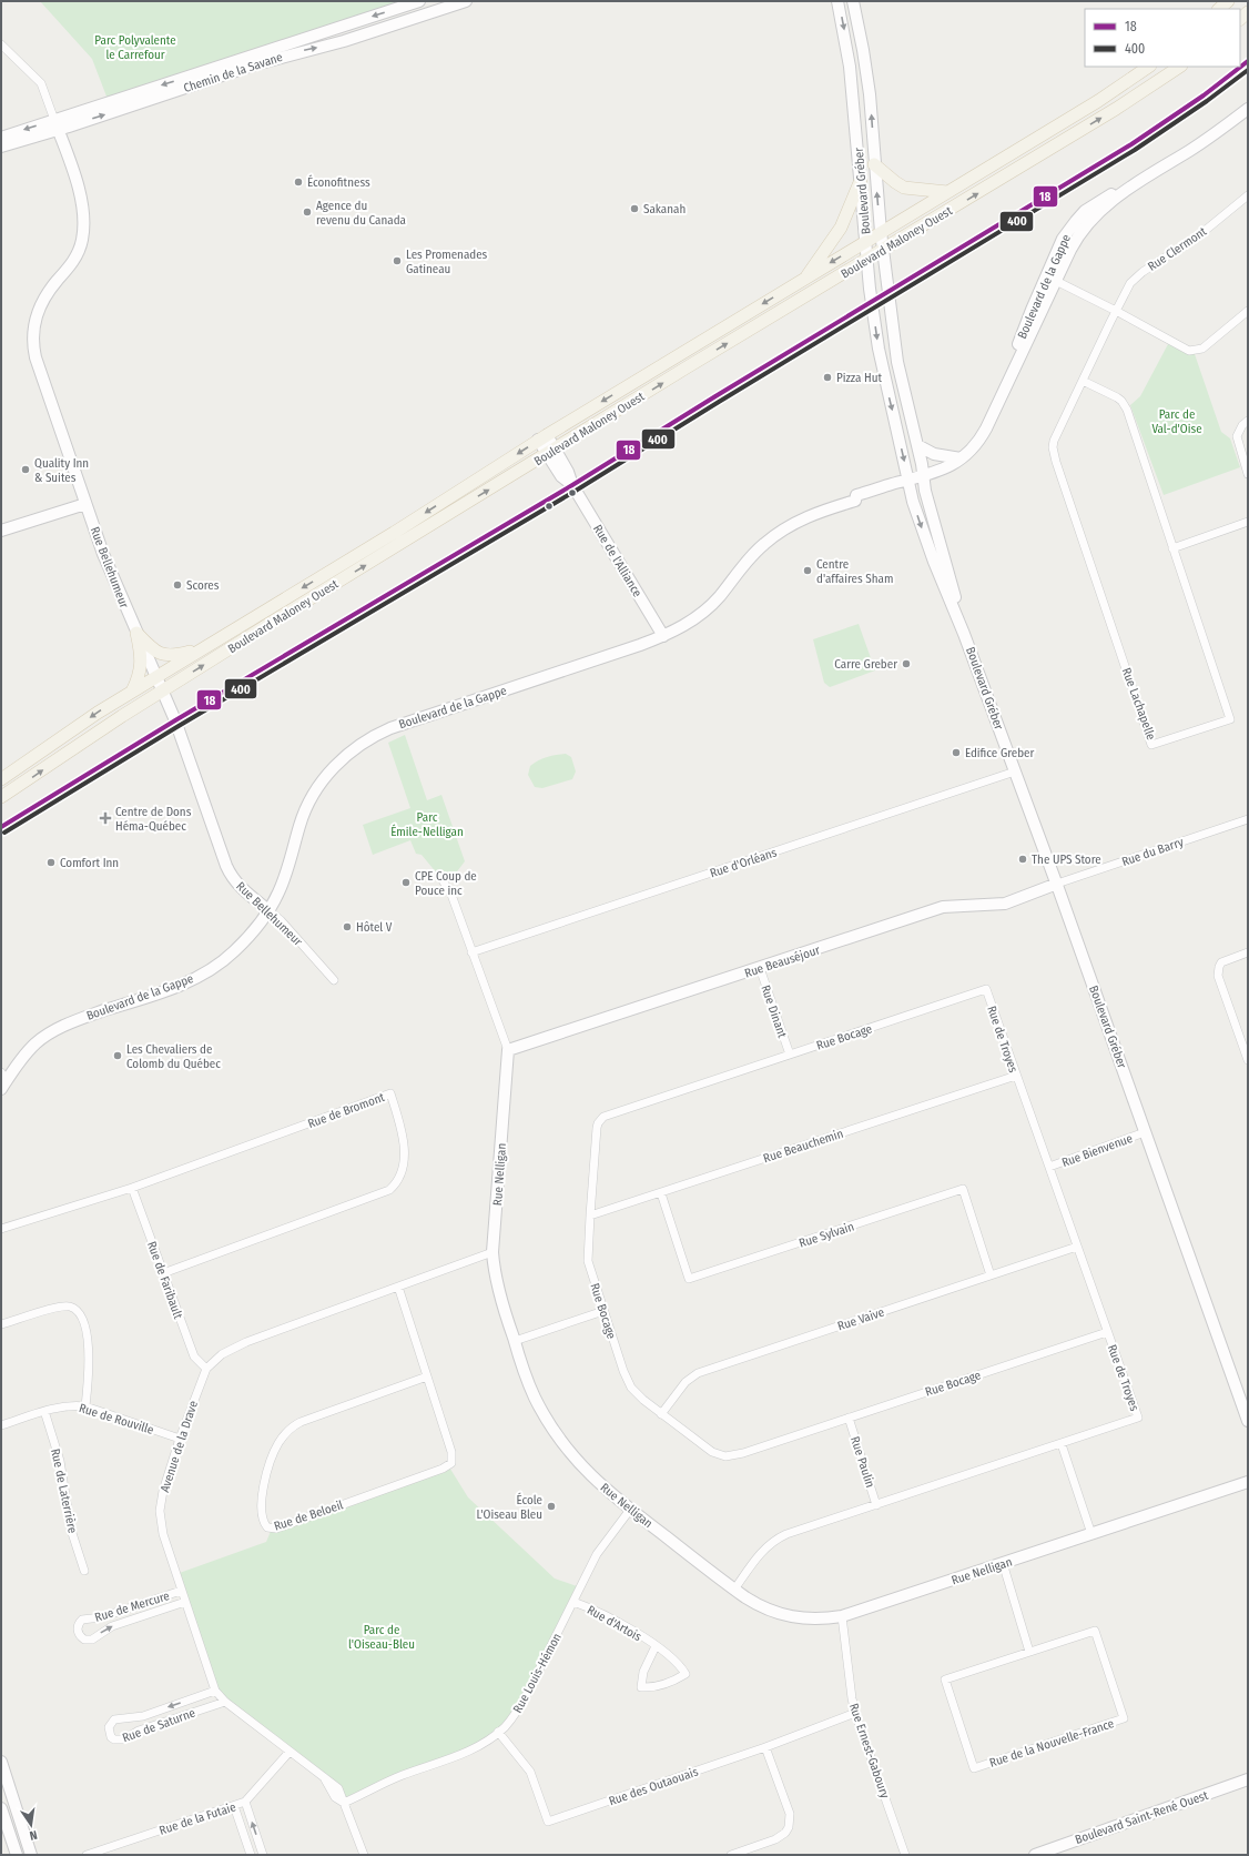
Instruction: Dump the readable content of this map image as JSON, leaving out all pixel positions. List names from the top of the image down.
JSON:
{
  "streets": {
    "main road": ["Boulevard Maloney Ouest"],
    "street": [
      "Chemin de la Savane",
      "Boulevard Gréber",
      "Rue Clermont",
      "Boulevard de la Gappe",
      "Rue de l'Alliance",
      "Rue Bellehumeur",
      "Rue Lachapelle",
      "Rue du Barry",
      "Rue d'Orléans",
      "Rue Beauséjour",
      "Rue Dinant",
      "Rue Bocage",
      "Rue de Troyes",
      "Rue de Bromont",
      "Rue Beauchemin",
      "Rue Bienvenue",
      "Rue Nelligan",
      "Rue Sylvain",
      "Rue de Faribault",
      "Rue Vaive",
      "Rue de Rouville",
      "Avenue de la Drave",
      "Rue Paulin",
      "Rue de Laterrière",
      "Rue de Beloeil",
      "Rue de Mercure",
      "Rue d'Artois",
      "Rue Louis-Hémon",
      "Rue de Saturne",
      "Rue de la Nouvelle-France",
      "Rue Ernest-Gaboury",
      "Rue des Outaouais",
      "Boulevard Saint-René Ouest",
      "Rue de la Futaie"
    ]
  },
  "crossings": [
    ["Chemin de la Savane", "Rue Bellehumeur"],
    ["Boulevard Gréber", "Boulevard Maloney Ouest"],
    ["Boulevard Gréber", "Boulevard de la Gappe"],
    ["Boulevard Gréber", "Rue du Barry"],
    ["Boulevard Gréber", "Rue d'Orléans"],
    ["Boulevard Gréber", "Rue Beauséjour"],
    ["Boulevard Gréber", "Rue Bienvenue"],
    ["Boulevard Maloney Ouest", "Rue de l'Alliance"],
    ["Boulevard Maloney Ouest", "Rue Bellehumeur"],
    ["Rue Clermont", "Rue Lachapelle"],
    ["Boulevard de la Gappe", "Rue de l'Alliance"],
    ["Boulevard de la Gappe", "Rue Bellehumeur"],
    ["Rue du Barry", "Rue Beauséjour"],
    ["Rue d'Orléans", "Rue Nelligan"],
    ["Rue Beauséjour", "Rue Dinant"],
    ["Rue Beauséjour", "Rue Nelligan"],
    ["Rue Dinant", "Rue Bocage"],
    ["Rue Bocage", "Rue de Troyes"],
    ["Rue Bocage", "Rue Beauchemin"],
    ["Rue Bocage", "Rue Vaive"],
    ["Rue Bocage", "Rue Paulin"],
    ["Rue de Troyes", "Rue Beauchemin"],
    ["Rue de Troyes", "Rue Bienvenue"],
    ["Rue de Troyes", "Rue Nelligan"],
    ["Rue de Troyes", "Rue Vaive"],
    ["Rue de Troyes", "Rue Paulin"],
    ["Rue de Bromont", "Rue de Faribault"],
    ["Rue Beauchemin", "Rue Sylvain"],
    ["Rue Nelligan", "Avenue de la Drave"],
    ["Rue Nelligan", "Rue Louis-Hémon"],
    ["Rue Nelligan", "Rue Ernest-Gaboury"],
    ["Rue Sylvain", "Rue Vaive"],
    ["Rue de Faribault", "Avenue de la Drave"],
    ["Rue de Rouville", "Avenue de la Drave"],
    ["Rue de Rouville", "Rue de Laterrière"],
    ["Avenue de la Drave", "Rue de Beloeil"],
    ["Avenue de la Drave", "Rue de Mercure"],
    ["Avenue de la Drave", "Rue Louis-Hémon"],
    ["Avenue de la Drave", "Rue de Saturne"],
    ["Avenue de la Drave", "Rue de la Futaie"],
    ["Rue d'Artois", "Rue Louis-Hémon"],
    ["Rue Louis-Hémon", "Rue des Outaouais"],
    ["Rue Ernest-Gaboury", "Rue des Outaouais"]
  ],
  "parks": [
    "Parc Polyvalente le Carrefour",
    "Parc de Val-d'Oise",
    "Parc Émile-Nelligan",
    "Parc de l'Oiseau-Bleu"
  ],
  "places": {
    "other": [
      "Éconofitness",
      "Sakanah",
      "Agence du revenu du Canada",
      "Les Promenades Gatineau",
      "Pizza Hut",
      "Quality Inn & Suites",
      "Centre d'affaires Sham",
      "Scores",
      "Carre Greber",
      "Edifice Greber",
      "The UPS Store",
      "Comfort Inn",
      "CPE Coup de Pouce inc",
      "Hôtel V",
      "Les Chevaliers de Colomb du Québec",
      "École L'Oiseau Bleu"
    ],
    "health": ["Centre de Dons Héma-Québec"]
  },
  "lines": ["transit line 18", "transit line 400"],
  "legend": ["18", "400"],
  "north": "bottom"
}
